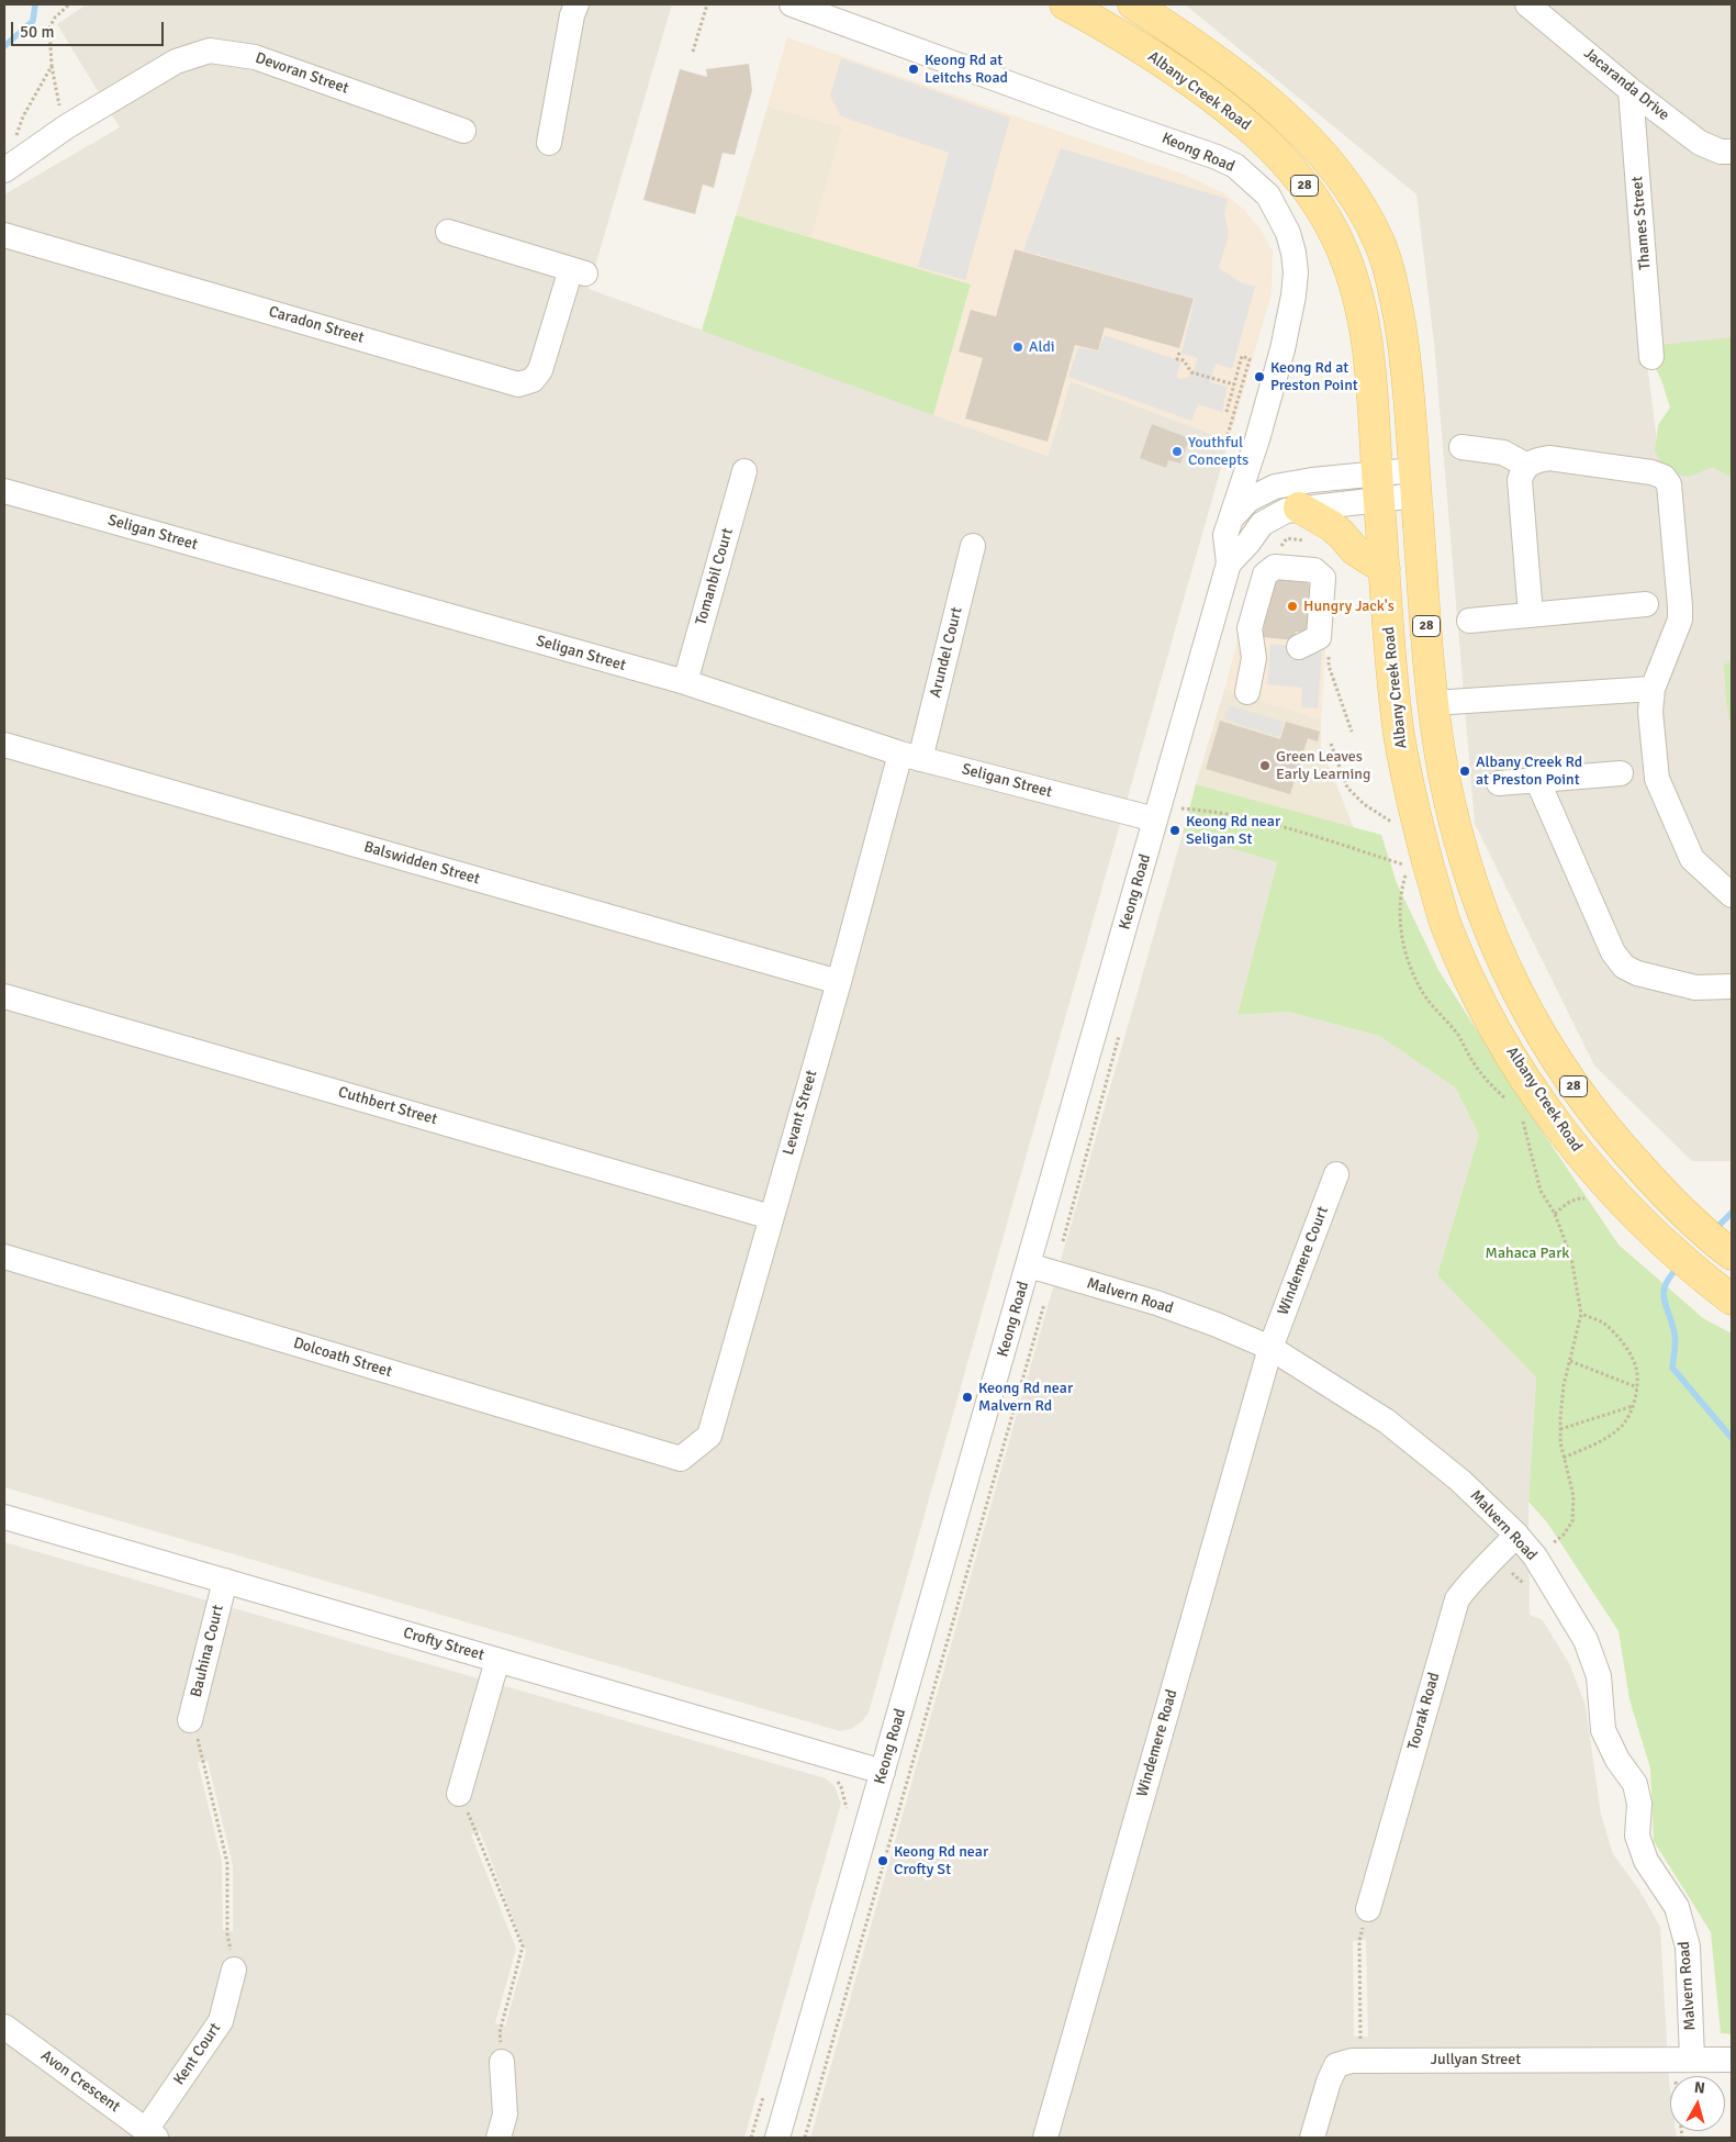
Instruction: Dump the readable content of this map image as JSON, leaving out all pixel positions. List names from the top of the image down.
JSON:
{
  "streets": {
    "main road": ["Albany Creek Road", "28"],
    "street": [
      "Devoran Street",
      "Jacaranda Drive",
      "Keong Road",
      "Thames Street",
      "Caradon Street",
      "Seligan Street",
      "Tomanbil Court",
      "Arundel Court",
      "Balswidden Street",
      "Cuthbert Street",
      "Levant Street",
      "Windemere Court",
      "Malvern Road",
      "Dolcoath Street",
      "Crofty Street",
      "Bauhina Court",
      "Toorak Road",
      "Windemere Road",
      "Kent Court",
      "Jullyan Street",
      "Avon Crescent"
    ]
  },
  "crossings": [
    ["Jacaranda Drive", "Thames Street"],
    ["Keong Road", "Seligan Street"],
    ["Keong Road", "Malvern Road"],
    ["Keong Road", "Crofty Street"],
    ["Seligan Street", "Tomanbil Court"],
    ["Seligan Street", "Arundel Court"],
    ["Seligan Street", "Levant Street"],
    ["Arundel Court", "Levant Street"],
    ["Balswidden Street", "Levant Street"],
    ["Cuthbert Street", "Levant Street"],
    ["Levant Street", "Dolcoath Street"],
    ["Windemere Court", "Malvern Road"],
    ["Windemere Court", "Windemere Road"],
    ["Malvern Road", "Toorak Road"],
    ["Malvern Road", "Windemere Road"],
    ["Malvern Road", "Jullyan Street"],
    ["Crofty Street", "Bauhina Court"],
    ["Kent Court", "Avon Crescent"]
  ],
  "parks": ["Mahaca Park"],
  "places": [
    "Keong Rd at Leitchs Road",
    "Aldi",
    "Keong Rd at Preston Point",
    "Youthful Concepts",
    "Hungry Jack's",
    "Green Leaves Early Learning",
    "Albany Creek Rd at Preston Point",
    "Keong Rd near Seligan St",
    "Keong Rd near Malvern Rd",
    "Keong Rd near Crofty St"
  ],
  "scale_bar": "50 m",
  "north": "top"
}
